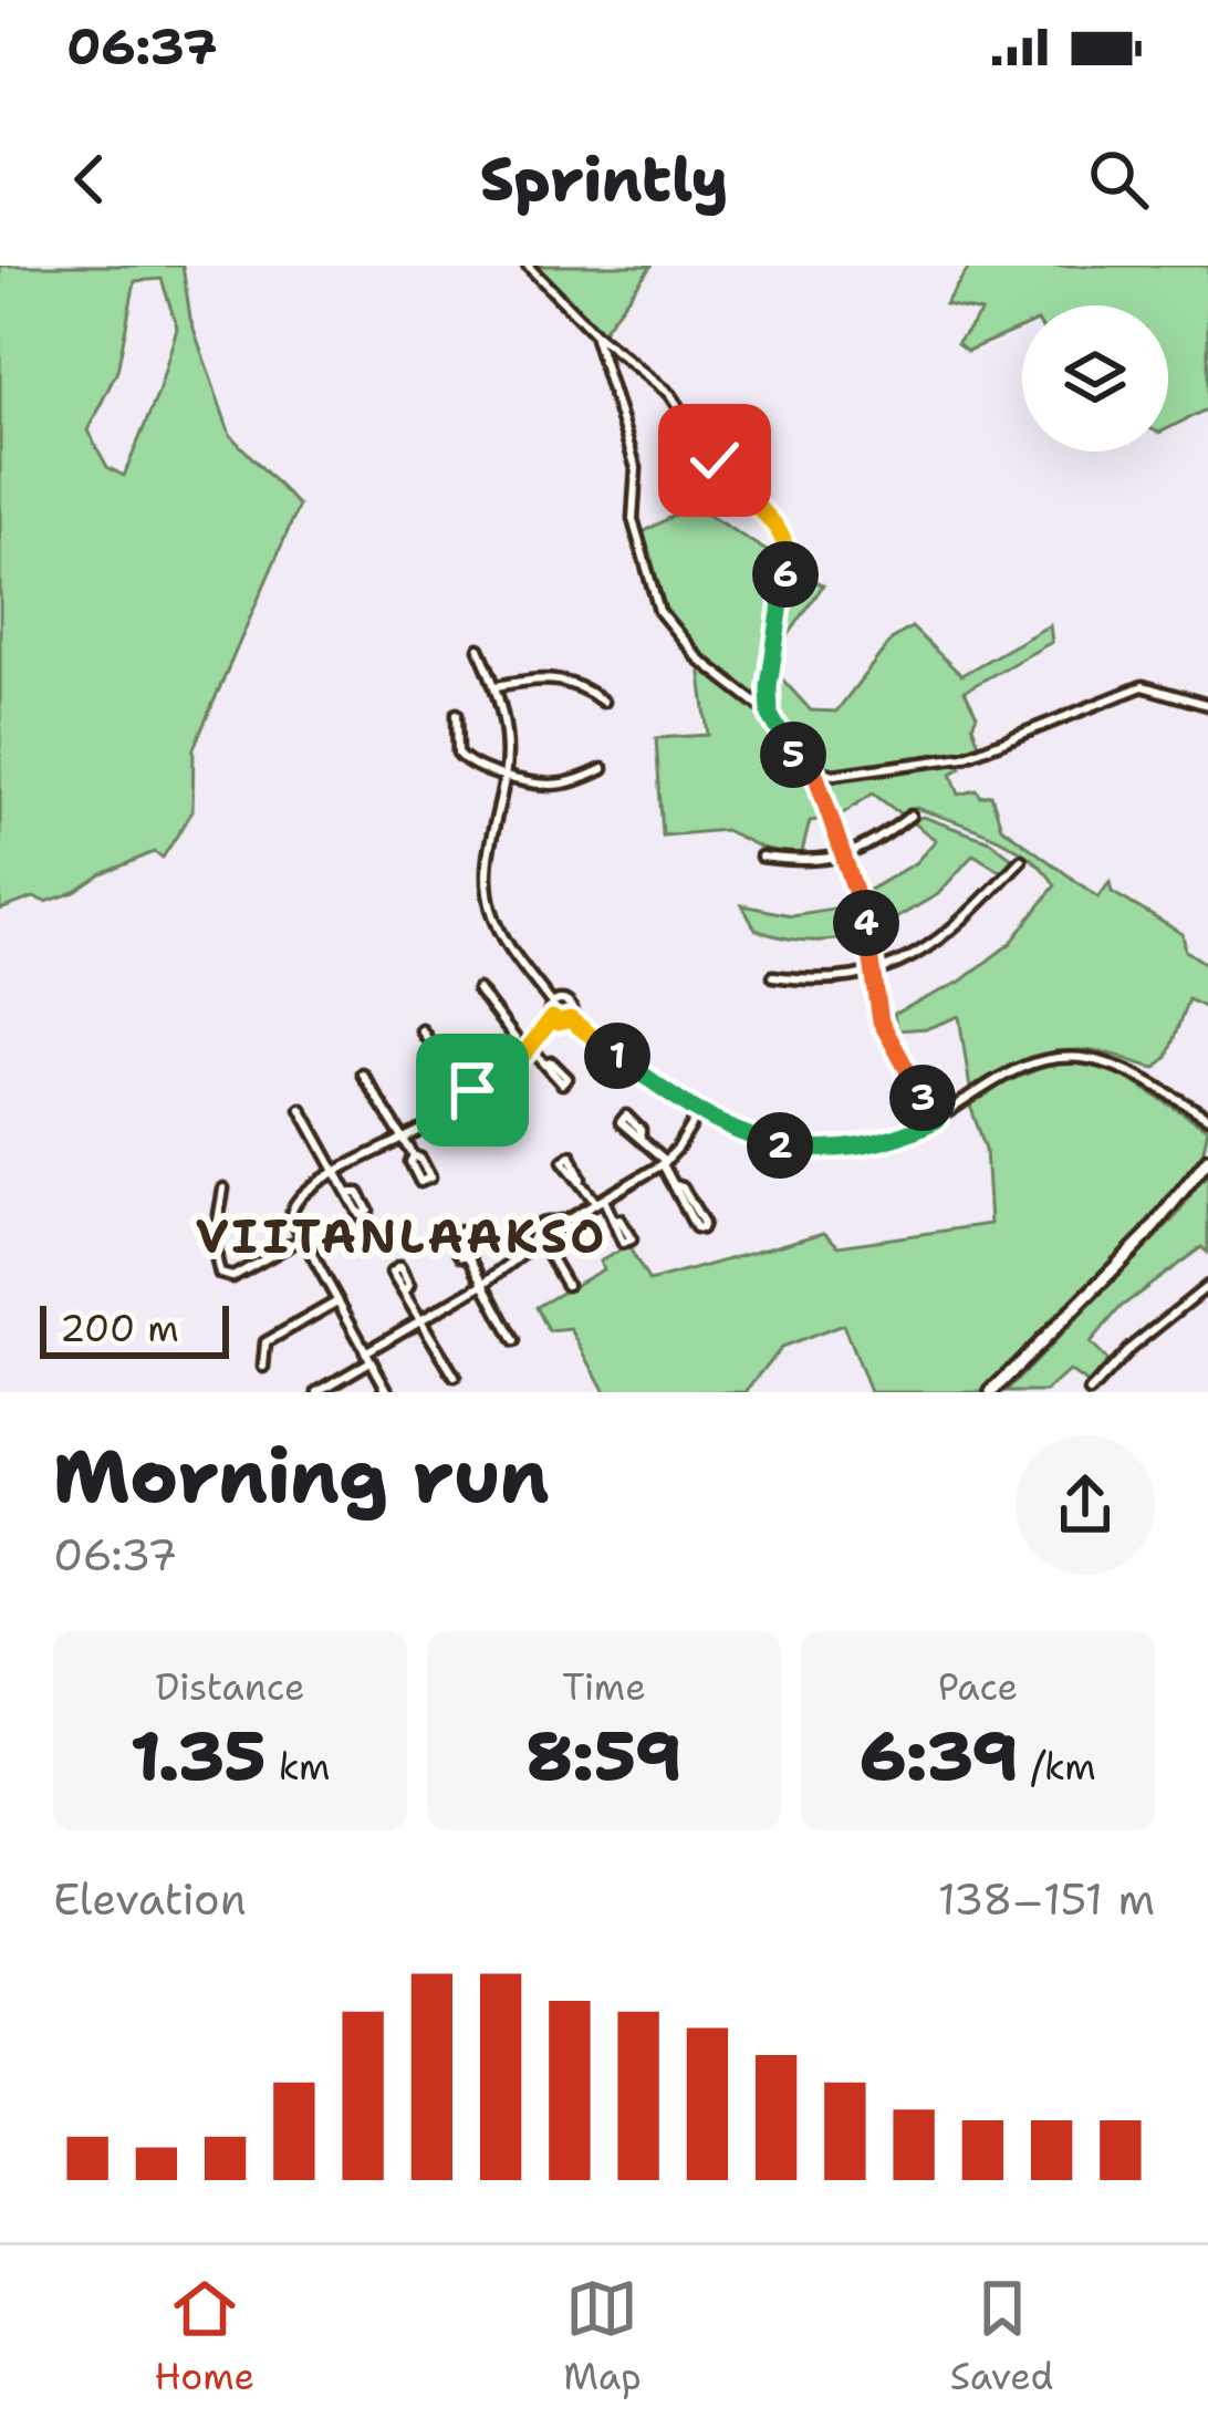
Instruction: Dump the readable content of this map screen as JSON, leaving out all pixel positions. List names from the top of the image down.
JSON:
{
  "districts": ["VIITANLAAKSO"],
  "scale_bar": "200 m",
  "page": {
    "status": "06:37",
    "header": "Sprintly",
    "pins": [
      "6",
      "5",
      "4",
      "1",
      "3",
      "2"
    ],
    "scale": "200 m",
    "heading": ["Morning run", "06:37"],
    "stats": [
      ["Distance", "1.35 km"],
      ["Time", "8:59"],
      ["Pace", "6:39 /km"]
    ],
    "chart": ["Elevation", "138–151 m"],
    "tabs": ["Home", "Map", "Saved"]
  }
}
